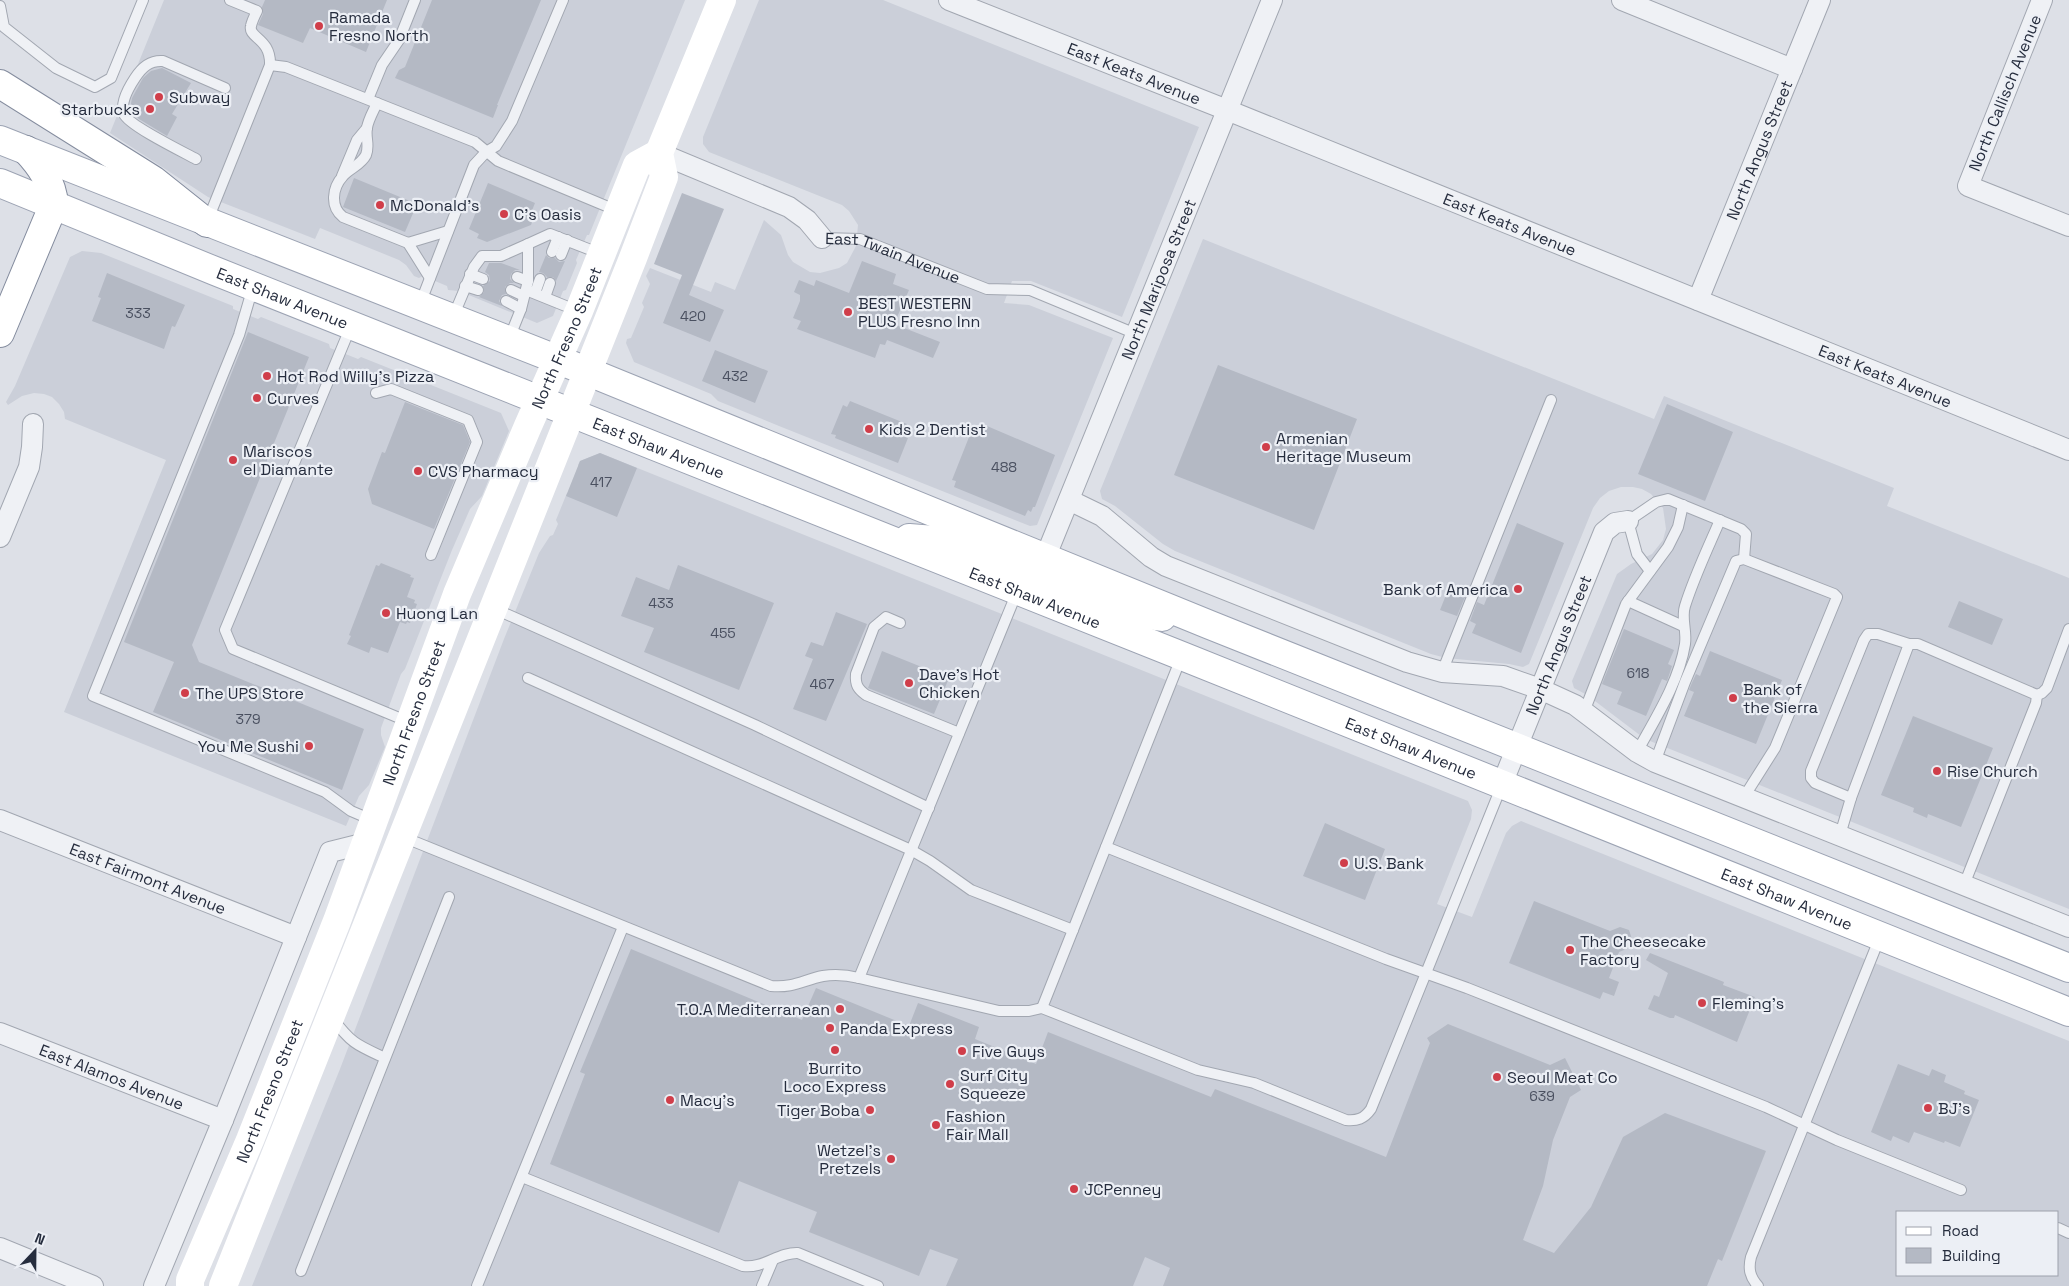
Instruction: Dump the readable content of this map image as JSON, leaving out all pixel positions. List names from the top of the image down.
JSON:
{
  "streets": {
    "main road": ["East Shaw Avenue", "North Fresno Street"],
    "street": [
      "East Keats Avenue",
      "North Callisch Avenue",
      "North Angus Street",
      "East Twain Avenue",
      "North Mariposa Street",
      "East Fairmont Avenue",
      "East Alamos Avenue"
    ]
  },
  "crossings": [
    ["East Keats Avenue", "North Angus Street"],
    ["East Keats Avenue", "North Mariposa Street"],
    ["North Angus Street", "East Shaw Avenue"],
    ["East Twain Avenue", "North Mariposa Street"],
    ["East Twain Avenue", "North Fresno Street"],
    ["East Shaw Avenue", "North Fresno Street"]
  ],
  "places": [
    "Ramada Fresno North",
    "Subway",
    "Starbucks",
    "McDonald's",
    "C's Oasis",
    "BEST WESTERN PLUS Fresno Inn",
    "Hot Rod Willy’s Pizza",
    "Curves",
    "Kids 2 Dentist",
    "Armenian Heritage Museum",
    "Mariscos el Diamante",
    "CVS Pharmacy",
    "Bank of America",
    "Huong Lan",
    "Dave's Hot Chicken",
    "The UPS Store",
    "Bank of the Sierra",
    "You Me Sushi",
    "Rise Church",
    "U.S. Bank",
    "The Cheesecake Factory",
    "Fleming's",
    "T.O.A Mediterranean",
    "Panda Express",
    "Burrito Loco Express",
    "Five Guys",
    "Seoul Meat Co",
    "Surf City Squeeze",
    "Macy's",
    "BJ's",
    "Tiger Boba",
    "Fashion Fair Mall",
    "Wetzel's Pretzels",
    "JCPenney"
  ],
  "house_numbers": [
    "333",
    "420",
    "432",
    "488",
    "417",
    "433",
    "455",
    "618",
    "467",
    "379",
    "639"
  ],
  "legend": ["Road", "Building"],
  "north": "top"
}
